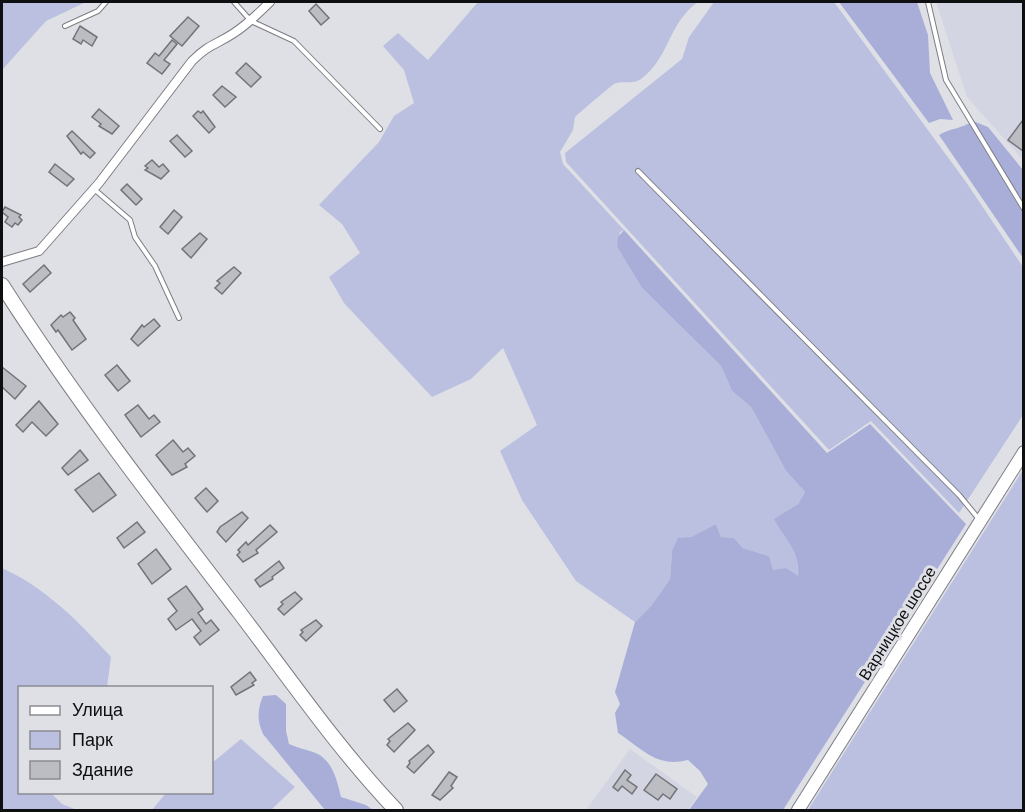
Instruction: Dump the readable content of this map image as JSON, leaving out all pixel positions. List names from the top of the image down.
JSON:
{
  "streets": {
    "street": ["Варницкое шоссе"]
  },
  "legend": ["Улица", "Парк", "Здание"]
}
